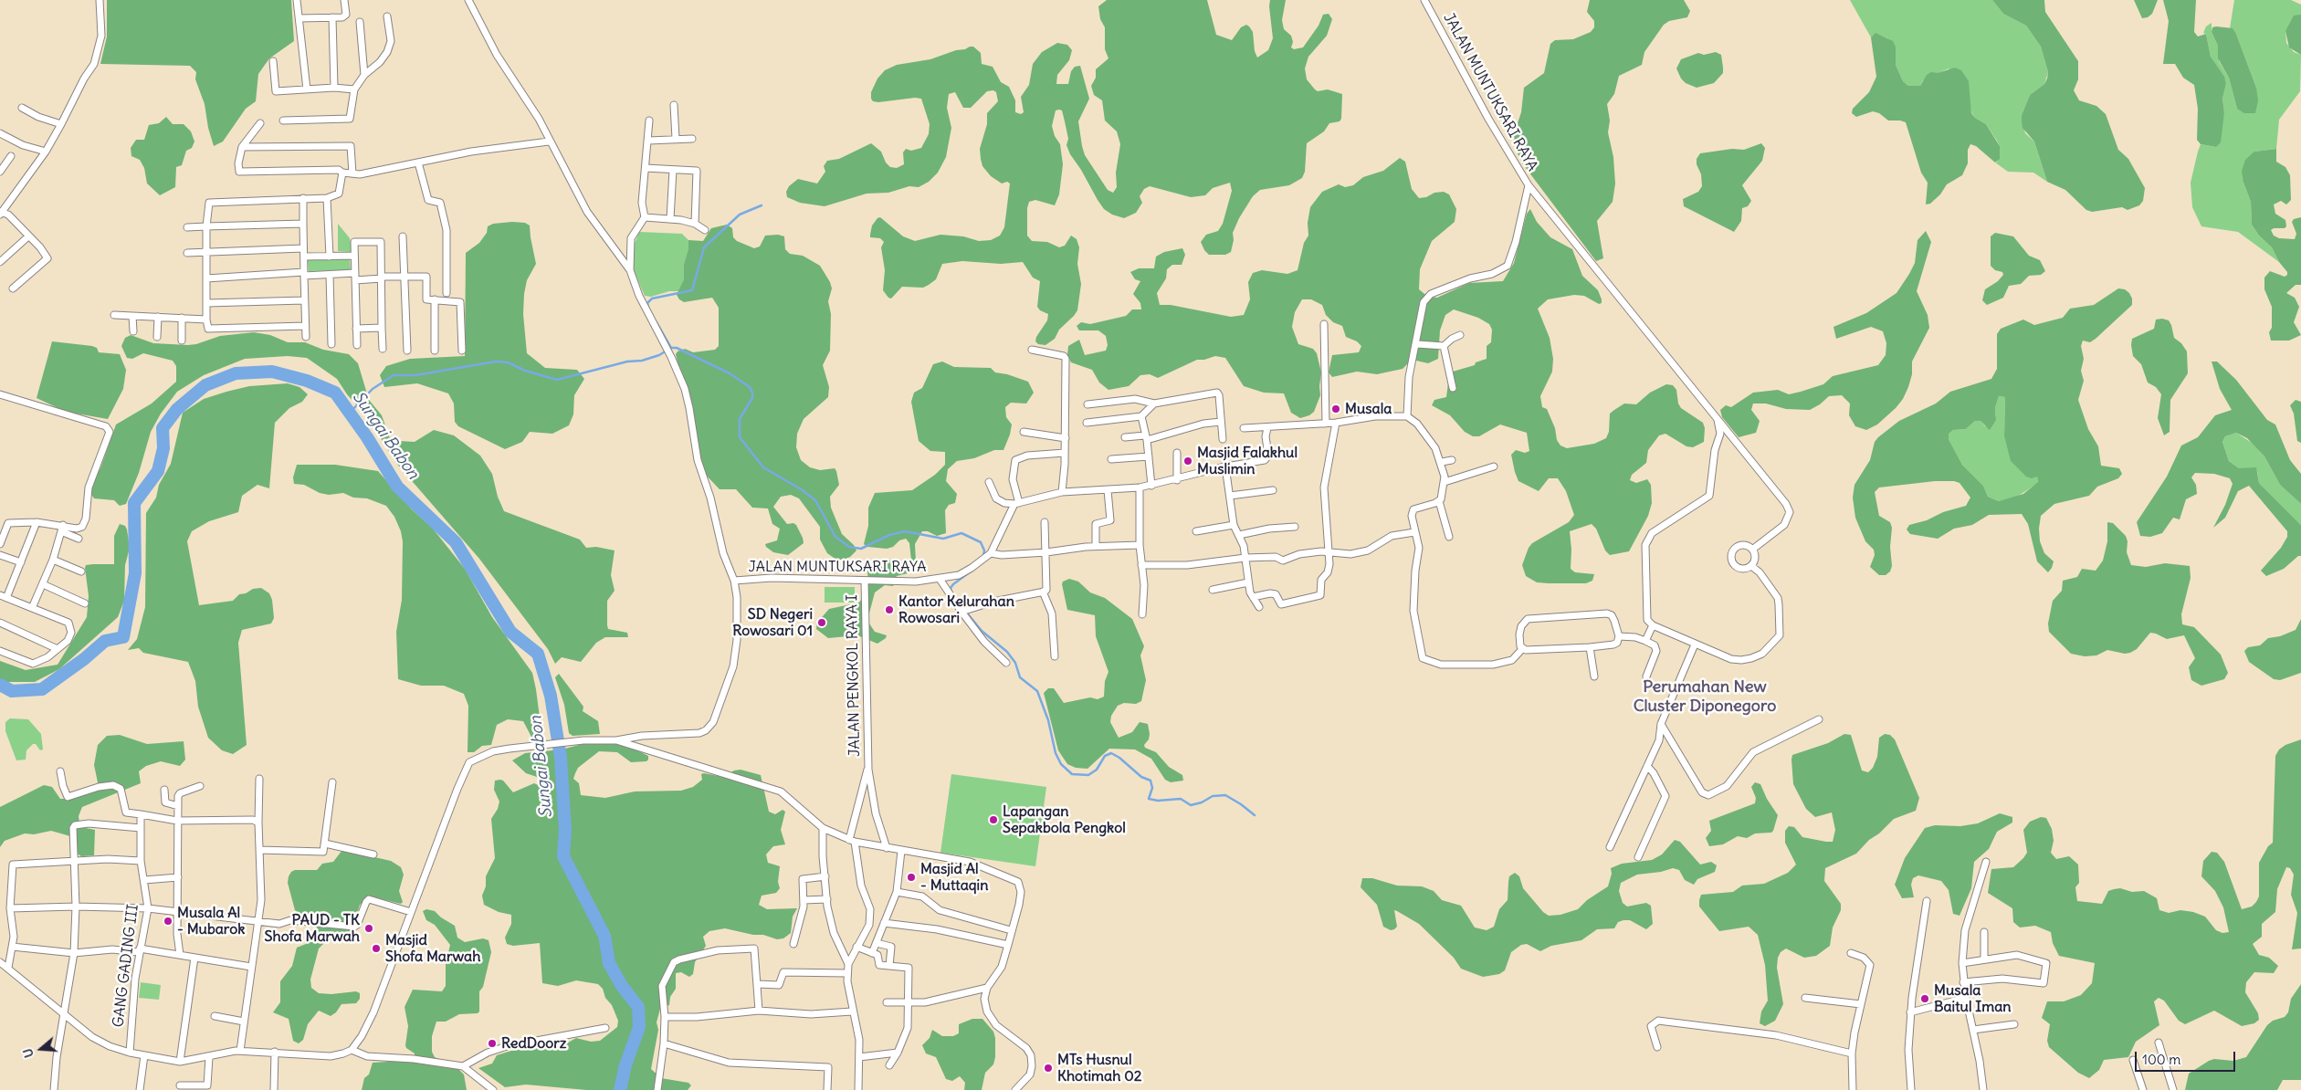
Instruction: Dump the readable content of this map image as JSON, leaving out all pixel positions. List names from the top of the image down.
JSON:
{
  "streets": {
    "street": ["JALAN MUNTUKSARI RAYA", "JALAN PENGKOL RAYA I", "GANG GADING III"]
  },
  "crossings": [
    ["JALAN MUNTUKSARI RAYA", "JALAN PENGKOL RAYA I"]
  ],
  "districts": ["Perumahan New Cluster Diponegoro"],
  "water": ["Sungai Babon"],
  "places": [
    "Musala",
    "Masjid Falakhul Muslimin",
    "Kantor Kelurahan Rowosari",
    "SD Negeri Rowosari 01",
    "Lapangan Sepakbola Pengkol",
    "Masjid Al - Muttaqin",
    "Musala Al - Mubarok",
    "PAUD - TK Shofa Marwah",
    "Masjid Shofa Marwah",
    "Musala Baitul Iman",
    "RedDoorz",
    "MTs Husnul Khotimah 02"
  ],
  "scale_bar": "100 m",
  "north": "left"
}
